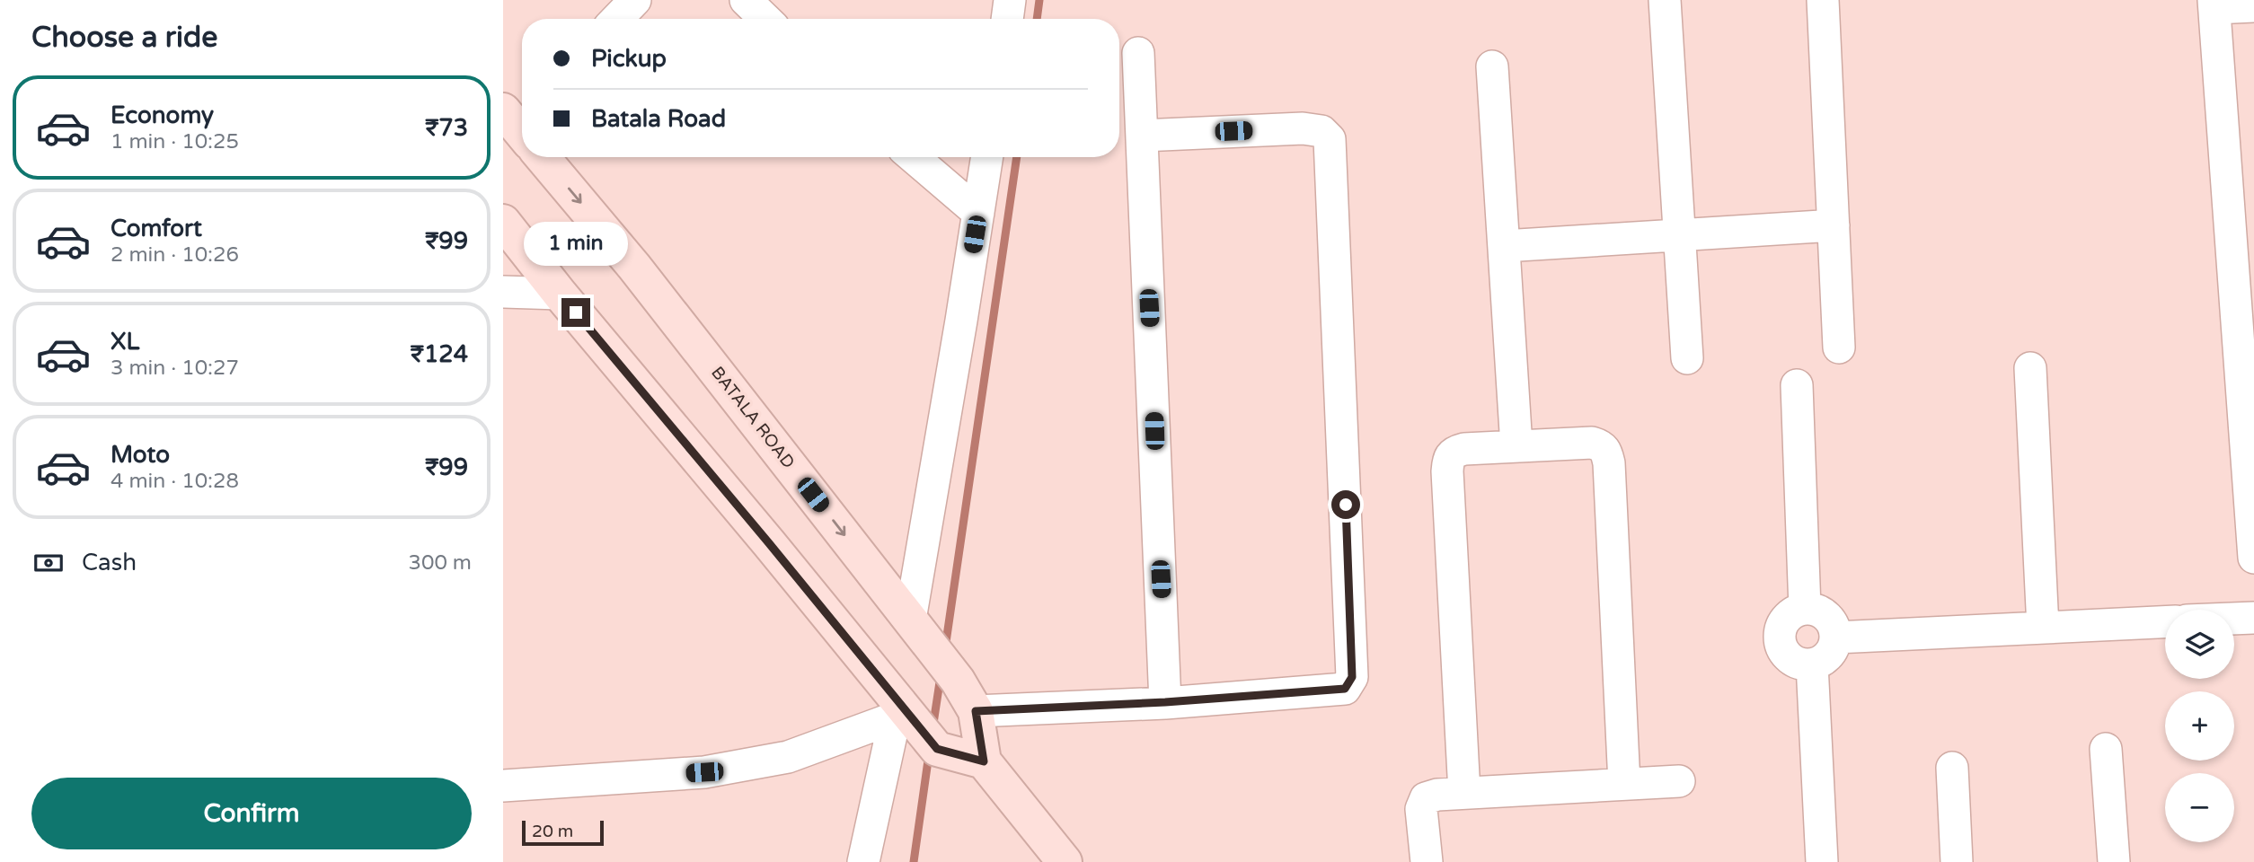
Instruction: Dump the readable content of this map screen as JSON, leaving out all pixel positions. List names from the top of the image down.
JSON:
{
  "streets": {
    "main road": ["BATALA ROAD"]
  },
  "scale_bar": "20 m",
  "page": {
    "heading": "Choose a ride",
    "banner": ["Pickup", "Batala Road"],
    "list": [
      {
        "name": "Economy",
        "note": "1 min · 10:25",
        "value": "₹73"
      },
      {
        "name": "Comfort",
        "note": "2 min · 10:26",
        "value": "₹99"
      },
      {
        "name": "XL",
        "note": "3 min · 10:27",
        "value": "₹124"
      },
      {
        "name": "Moto",
        "note": "4 min · 10:28",
        "value": "₹99"
      }
    ],
    "bubble": "1 min",
    "pay": ["Cash", "300 m"],
    "map_buttons": ["+", "−"],
    "buttons": "Confirm",
    "scale": "20 m"
  }
}
